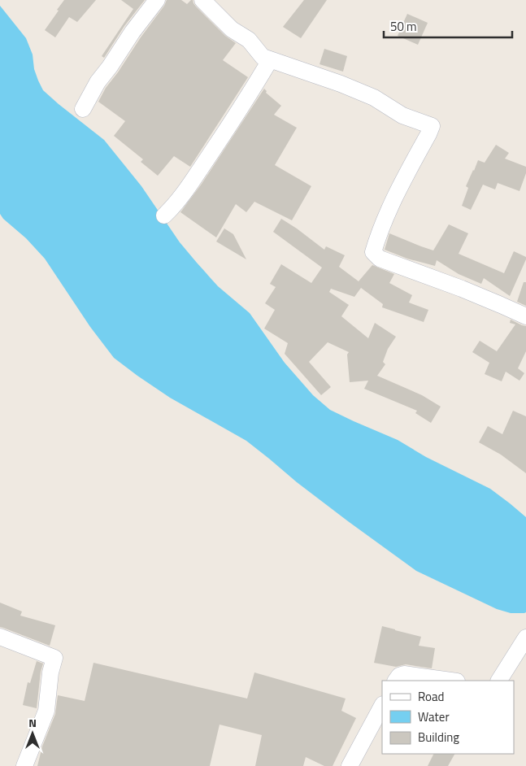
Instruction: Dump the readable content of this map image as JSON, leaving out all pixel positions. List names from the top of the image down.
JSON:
{
  "legend": ["Road", "Water", "Building"],
  "scale_bar": "50 m",
  "north": "top"
}
